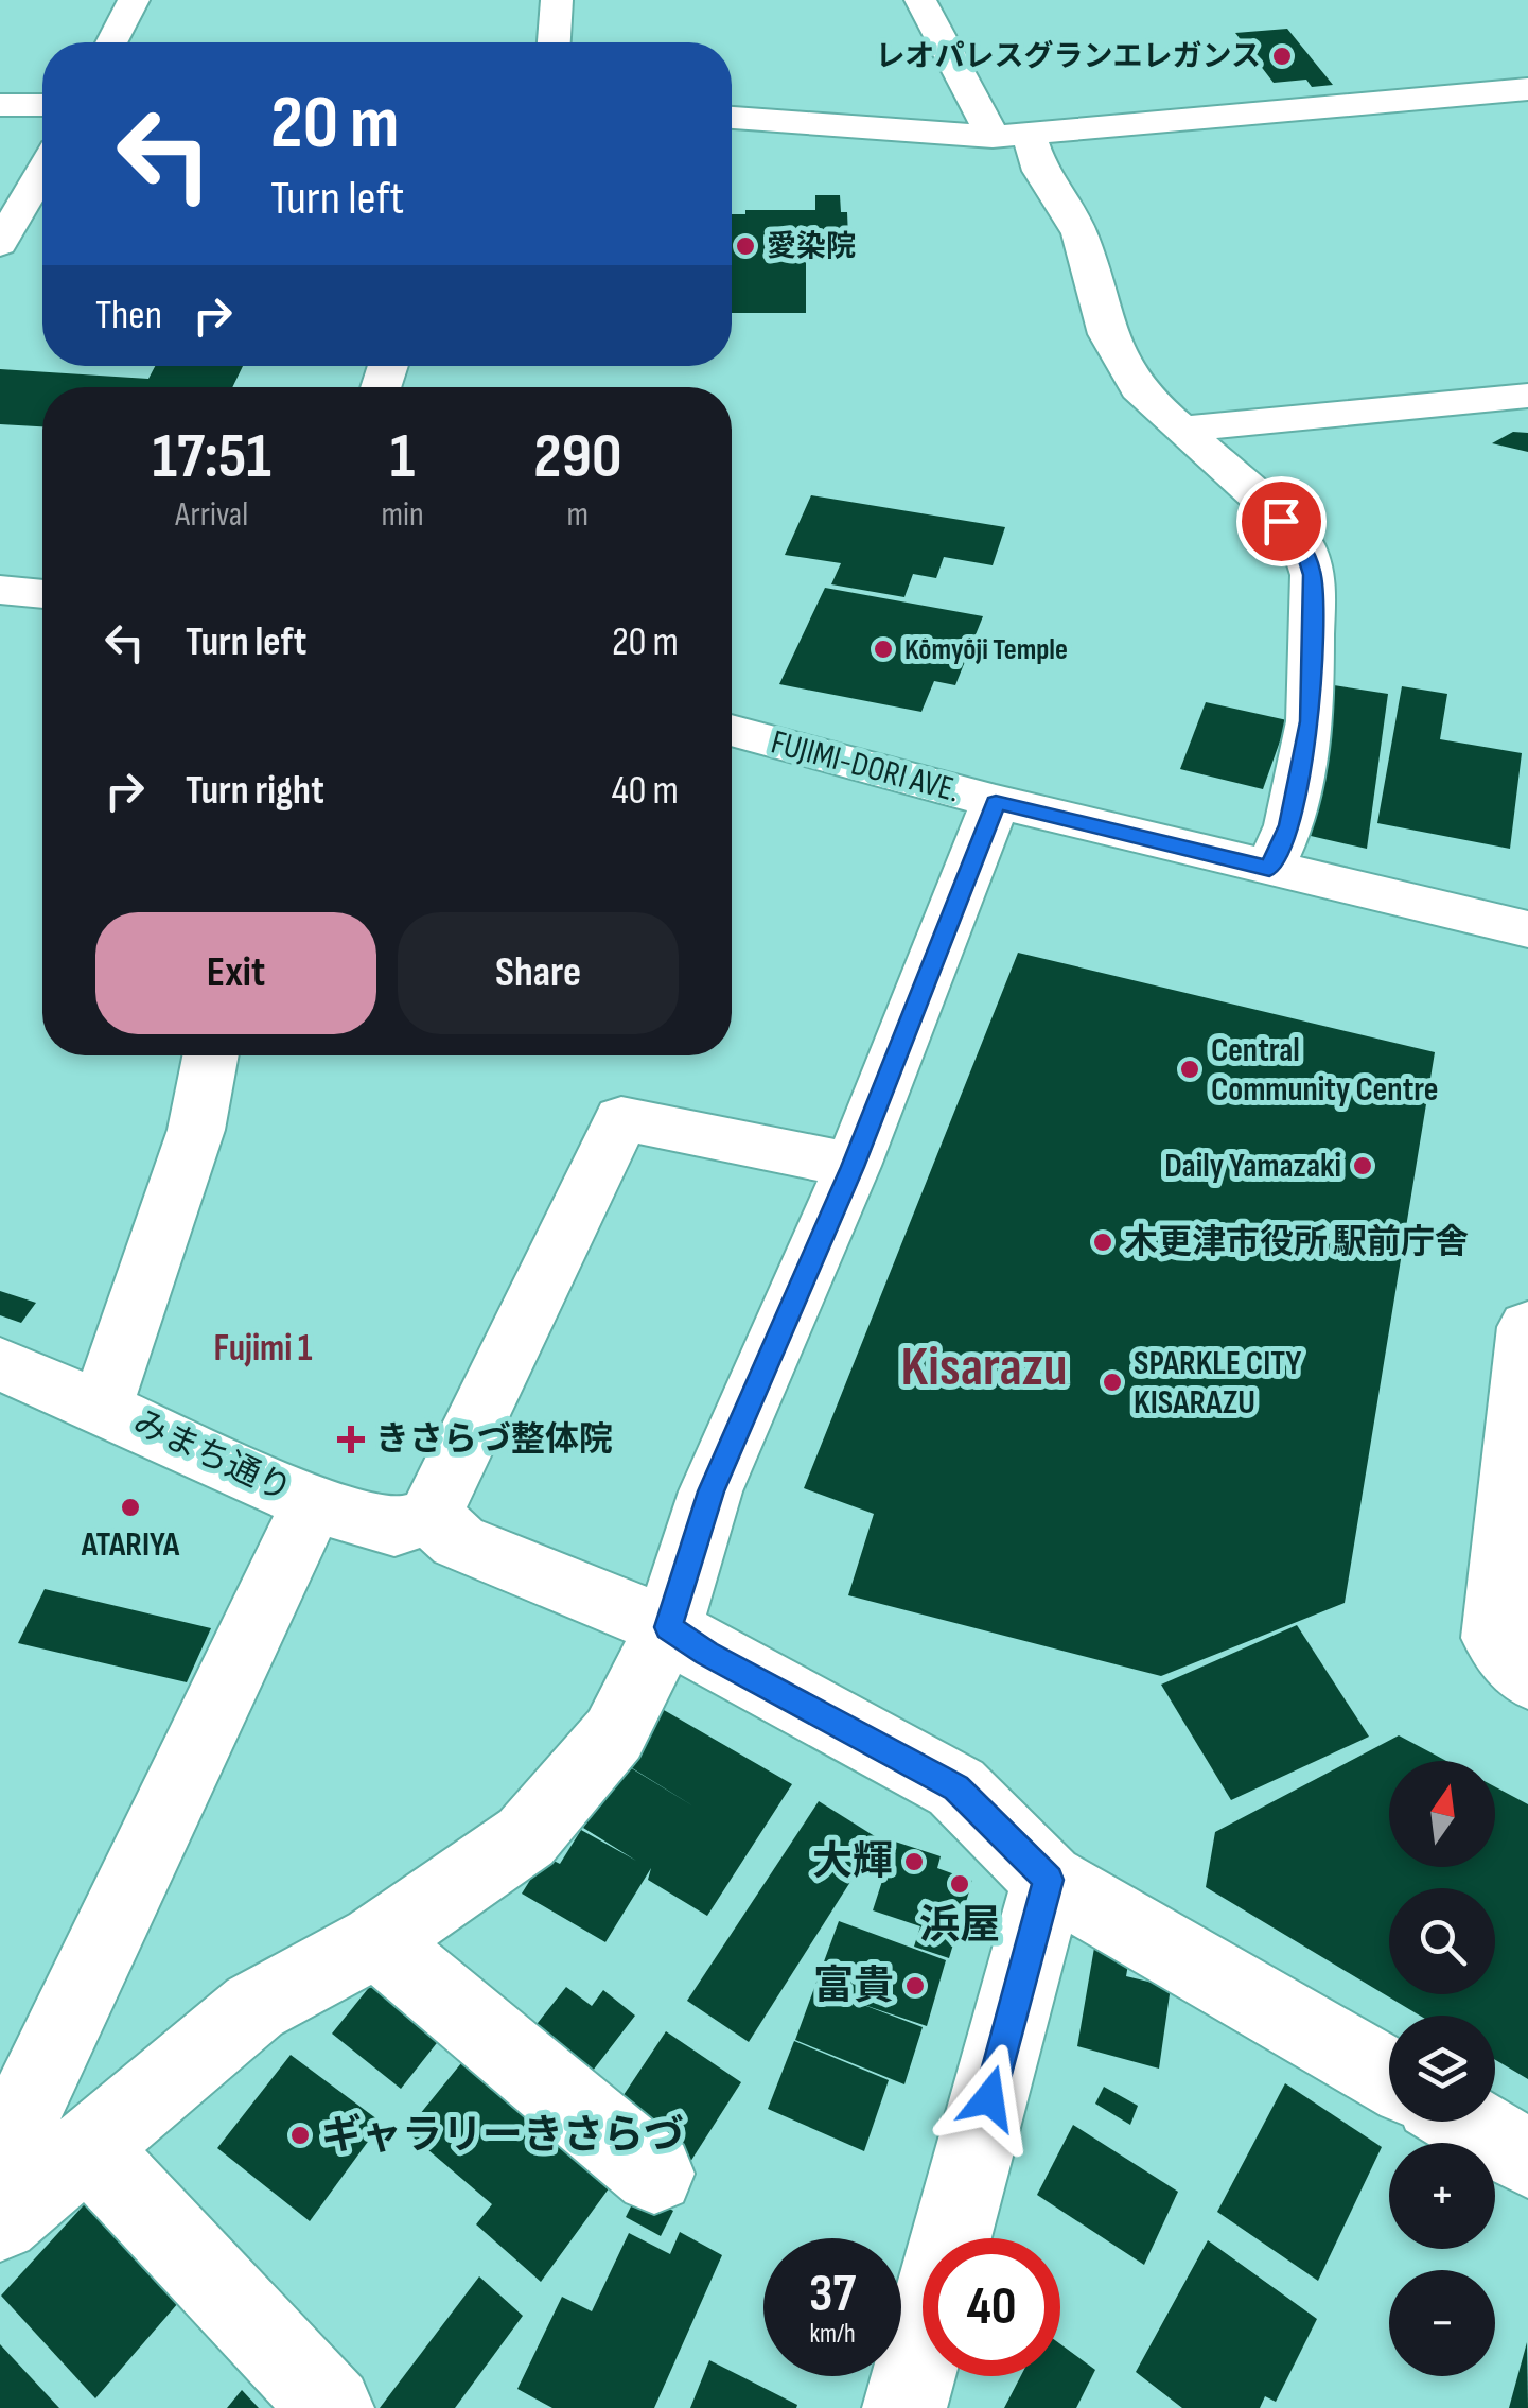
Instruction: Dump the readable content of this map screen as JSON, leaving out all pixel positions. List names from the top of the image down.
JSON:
{
  "streets": {
    "street": ["FUJIMI-DORI AVE.", "みまち通り"]
  },
  "districts": ["Fujimi 1", "Kisarazu"],
  "places": {
    "other": [
      "レオパレスグランエレガンス",
      "愛染院",
      "Kōmyōji Temple",
      "Central Community Centre",
      "Daily Yamazaki",
      "木更津市役所 駅前庁舎",
      "SPARKLE CITY KISARAZU",
      "ATARIYA",
      "大輝",
      "浜屋",
      "富貴",
      "ギャラリーきさらづ"
    ],
    "health": ["きさらづ整体院"]
  },
  "north": "top",
  "page": {
    "turn": ["20 m", "Turn left"],
    "then": "Then",
    "eta": [
      "17:51",
      "Arrival",
      "1",
      "min",
      "290",
      "m"
    ],
    "list": [
      {
        "name": "Turn left",
        "value": "20 m"
      },
      {
        "name": "Turn right",
        "value": "40 m"
      }
    ],
    "buttons": ["Exit", "Share"],
    "map_buttons": ["+", "−"],
    "speed": "37 km/h",
    "limit": "40"
  }
}
